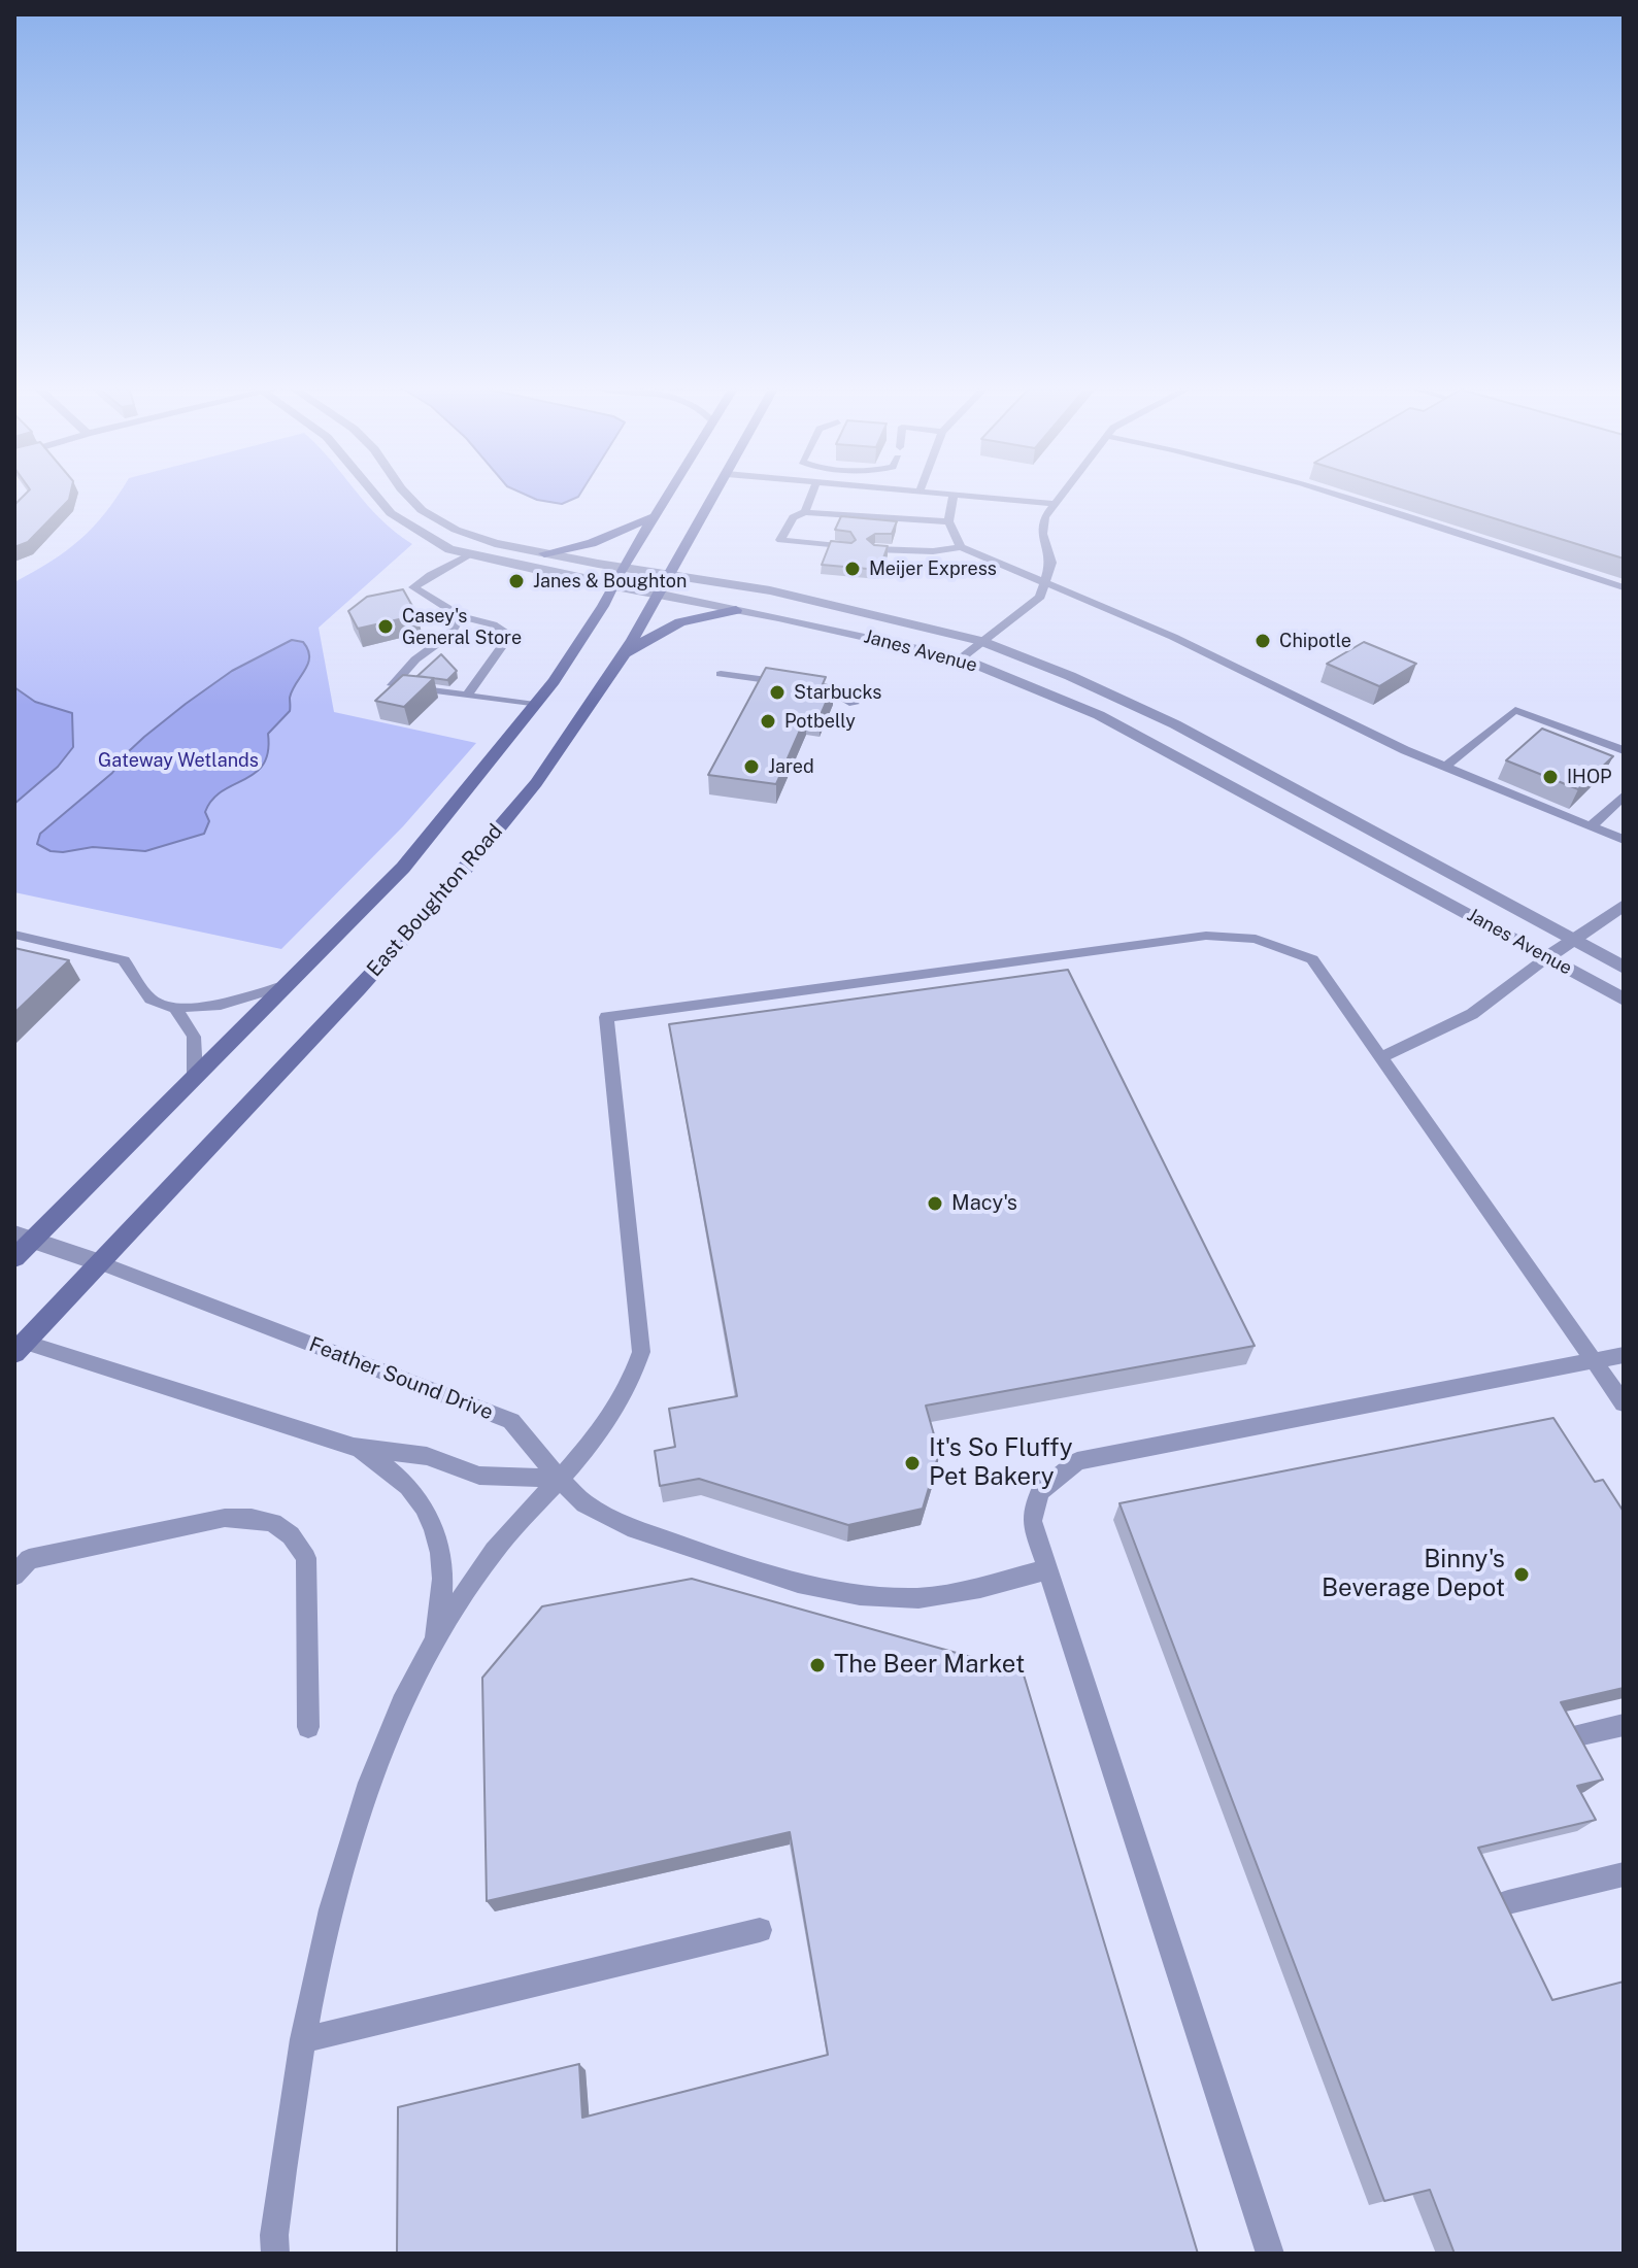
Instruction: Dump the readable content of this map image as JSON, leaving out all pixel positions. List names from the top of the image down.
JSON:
{
  "streets": {
    "main road": ["East Boughton Road"],
    "street": ["Janes Avenue", "Feather Sound Drive"]
  },
  "crossings": [
    ["Janes Avenue", "East Boughton Road"],
    ["East Boughton Road", "Feather Sound Drive"]
  ],
  "parks": ["Gateway Wetlands"],
  "places": [
    "Meijer Express",
    "Janes & Boughton",
    "Casey's General Store",
    "Chipotle",
    "Starbucks",
    "Potbelly",
    "Jared",
    "IHOP",
    "Macy's",
    "It's So Fluffy Pet Bakery",
    "Binny's Beverage Depot",
    "The Beer Market"
  ]
}
